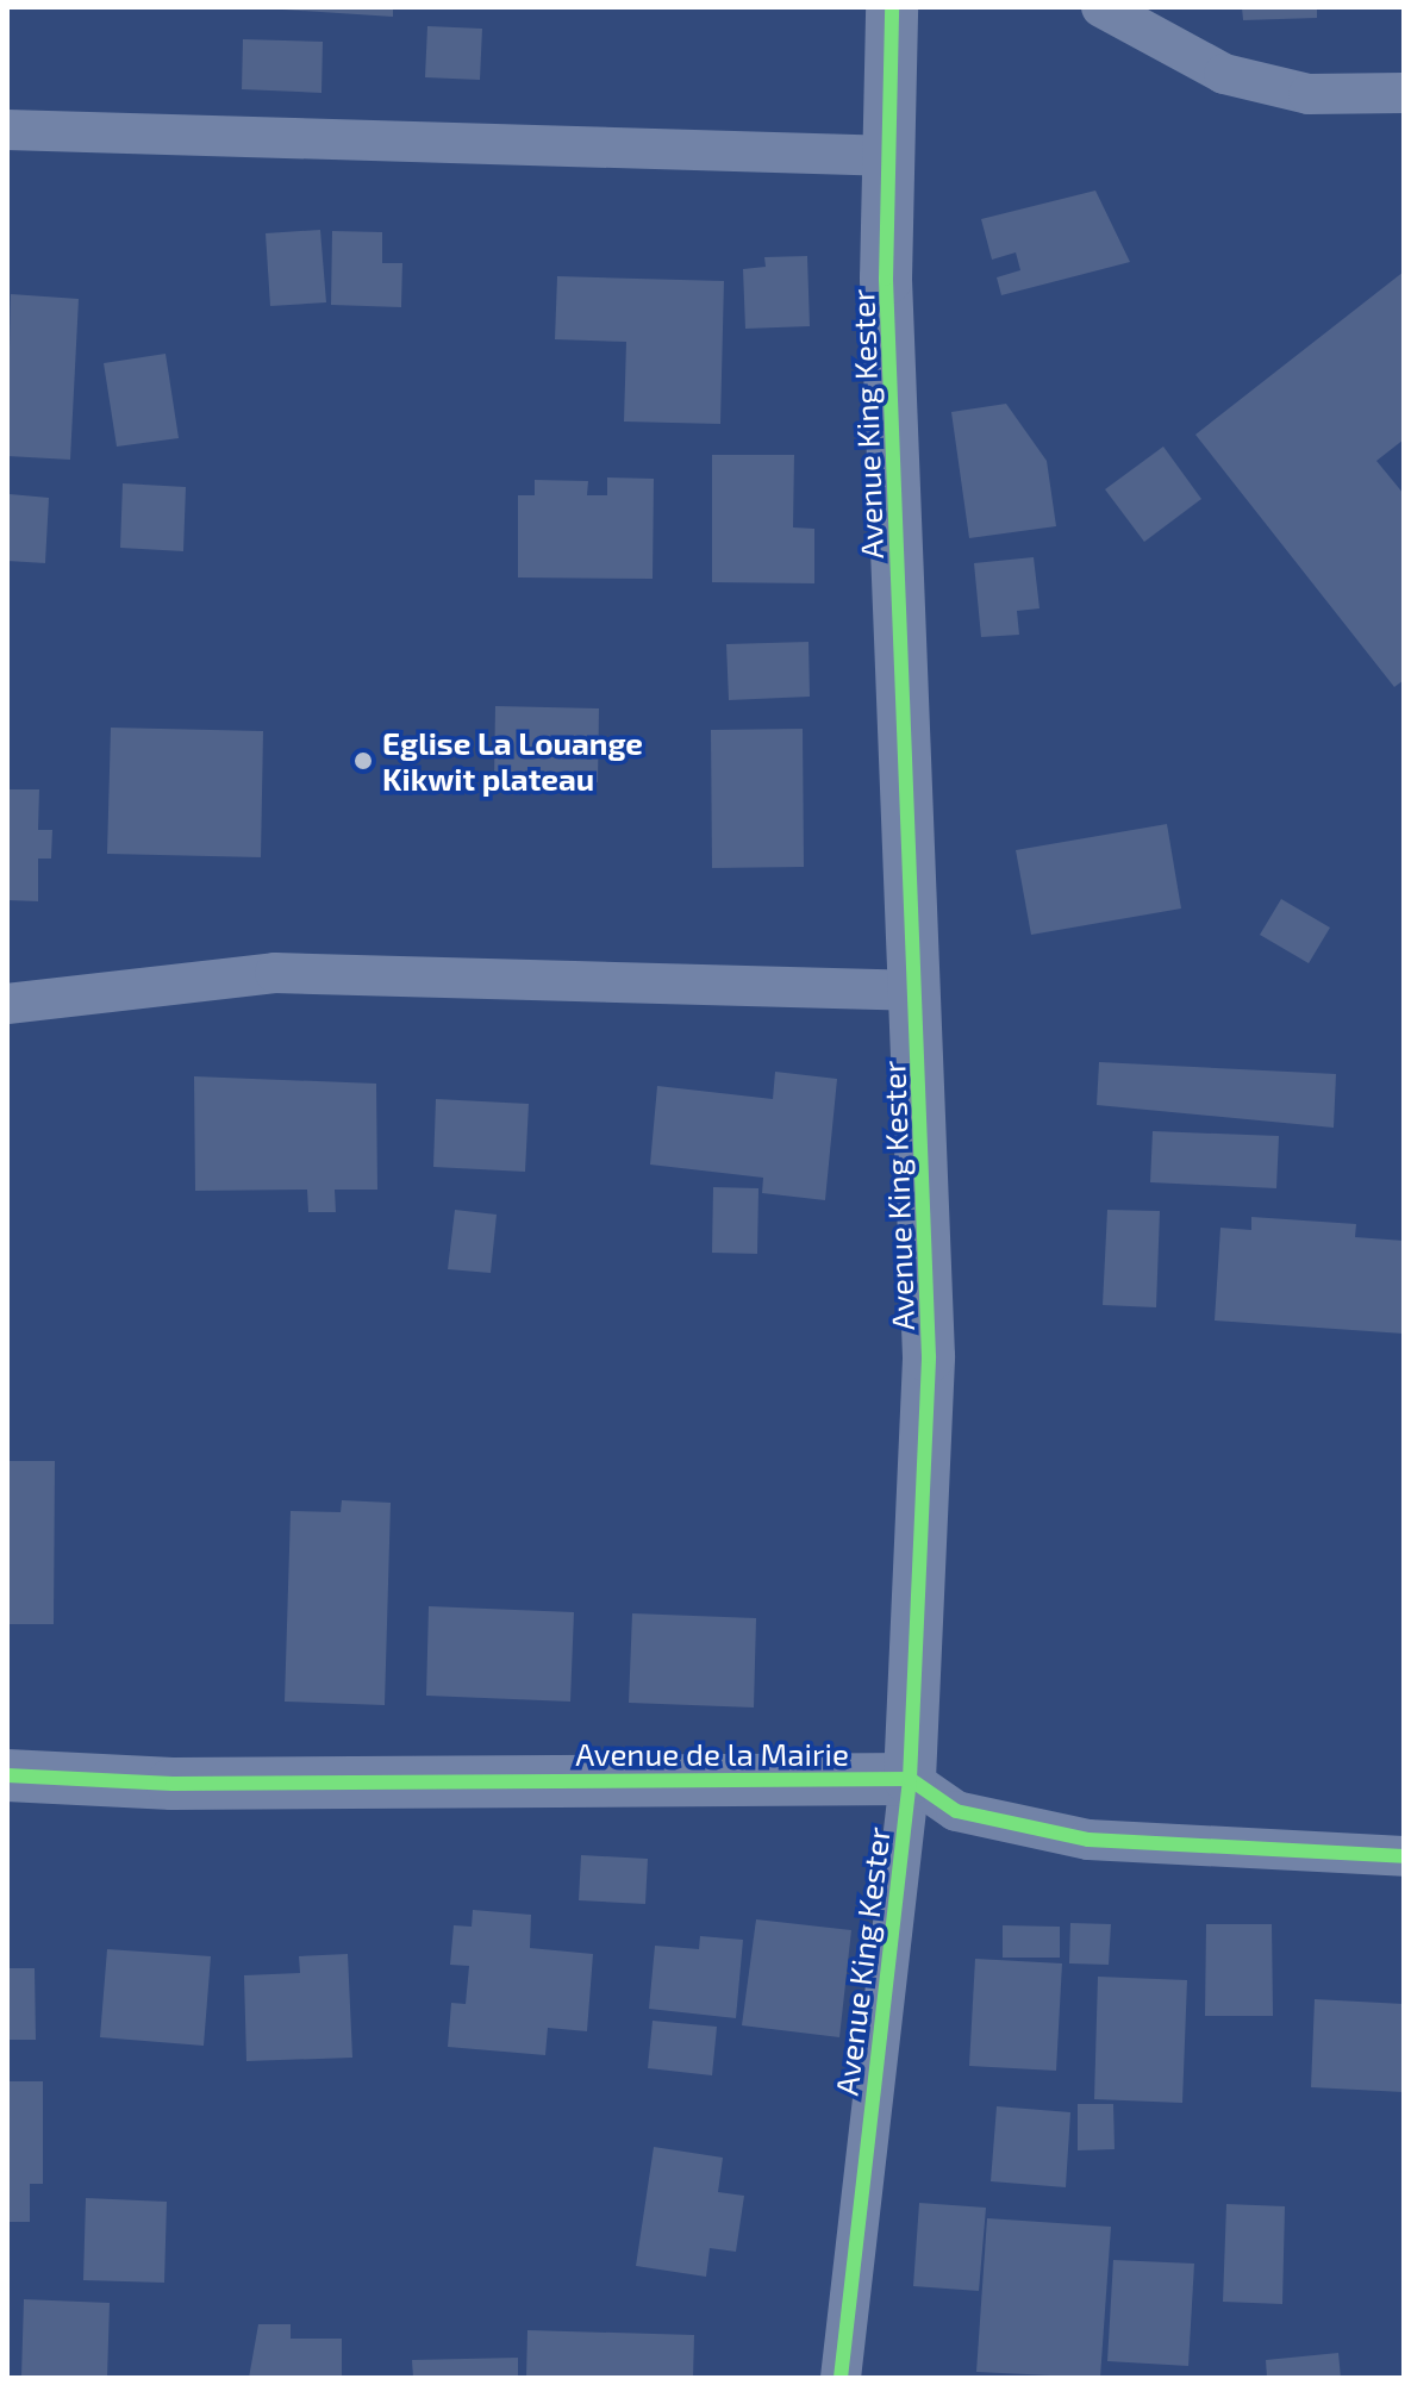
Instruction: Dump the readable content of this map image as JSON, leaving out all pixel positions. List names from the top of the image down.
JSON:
{
  "streets": {
    "street": ["Avenue King Kester", "Avenue de la Mairie"]
  },
  "crossings": [
    ["Avenue King Kester", "Avenue de la Mairie"]
  ],
  "places": ["Eglise La Louange Kikwit plateau"]
}
